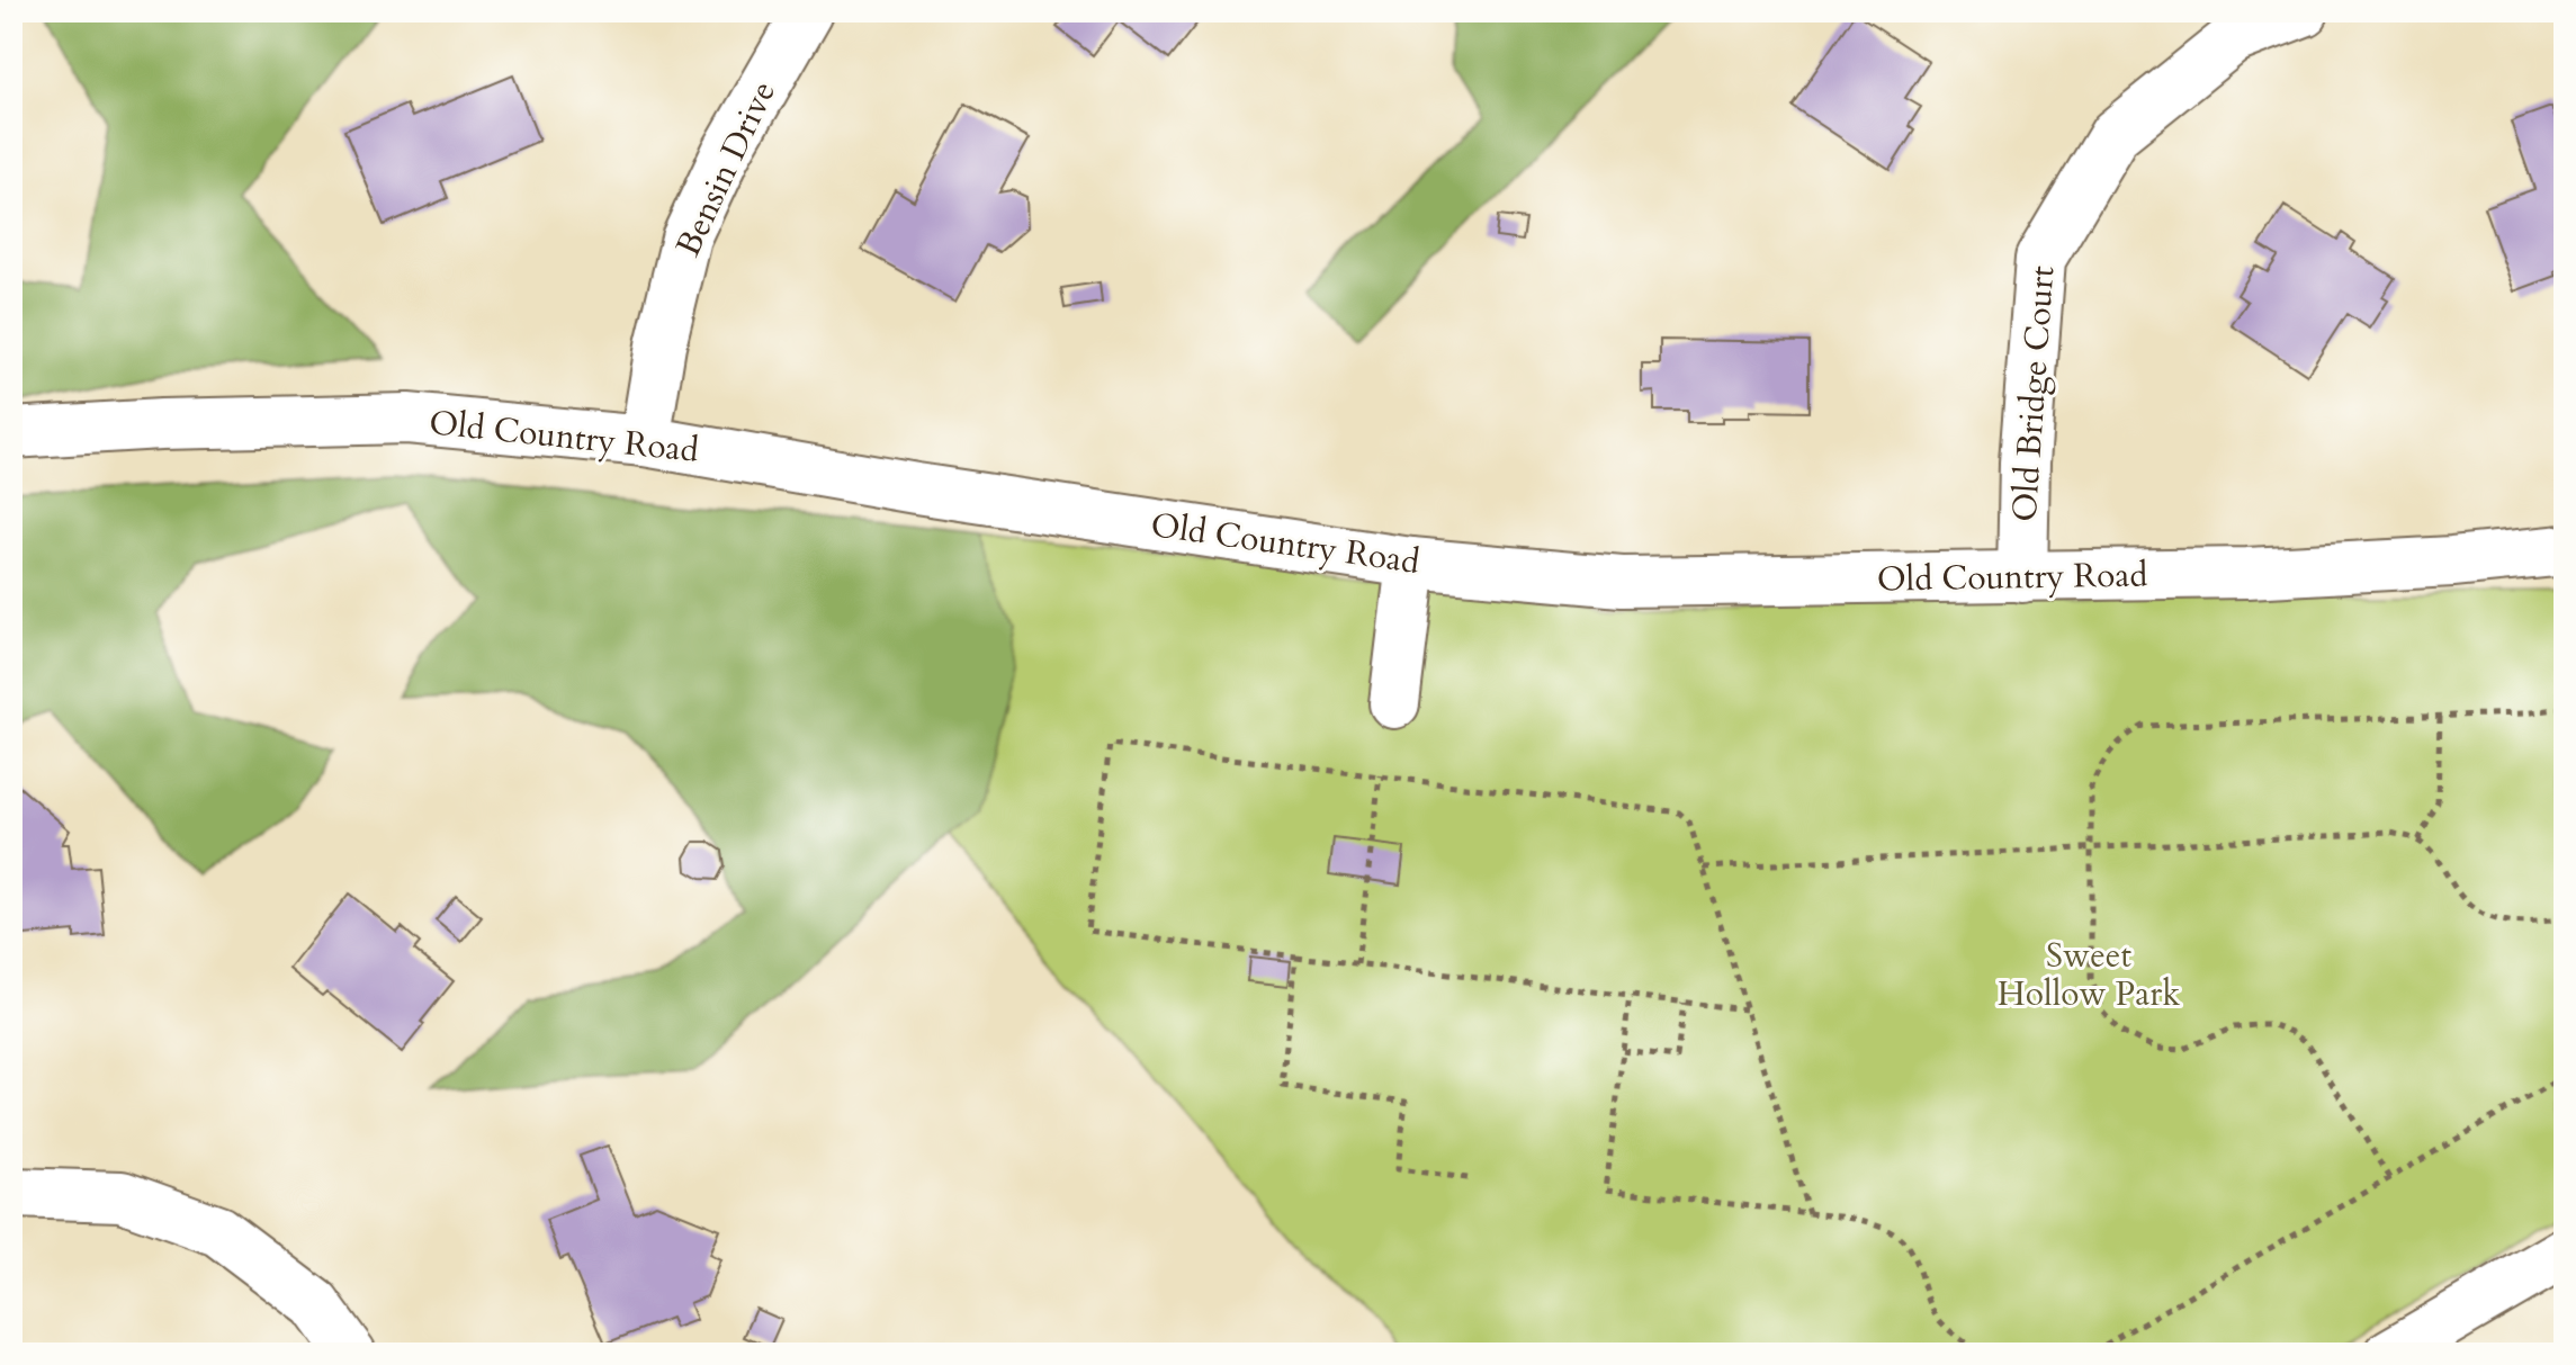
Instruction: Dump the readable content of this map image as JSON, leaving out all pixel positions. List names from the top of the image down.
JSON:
{
  "streets": {
    "main road": ["Bensin Drive", "Old Bridge Court", "Old Country Road"]
  },
  "crossings": [
    ["Bensin Drive", "Old Country Road"],
    ["Old Bridge Court", "Old Country Road"]
  ],
  "parks": ["Sweet Hollow Park"]
}
